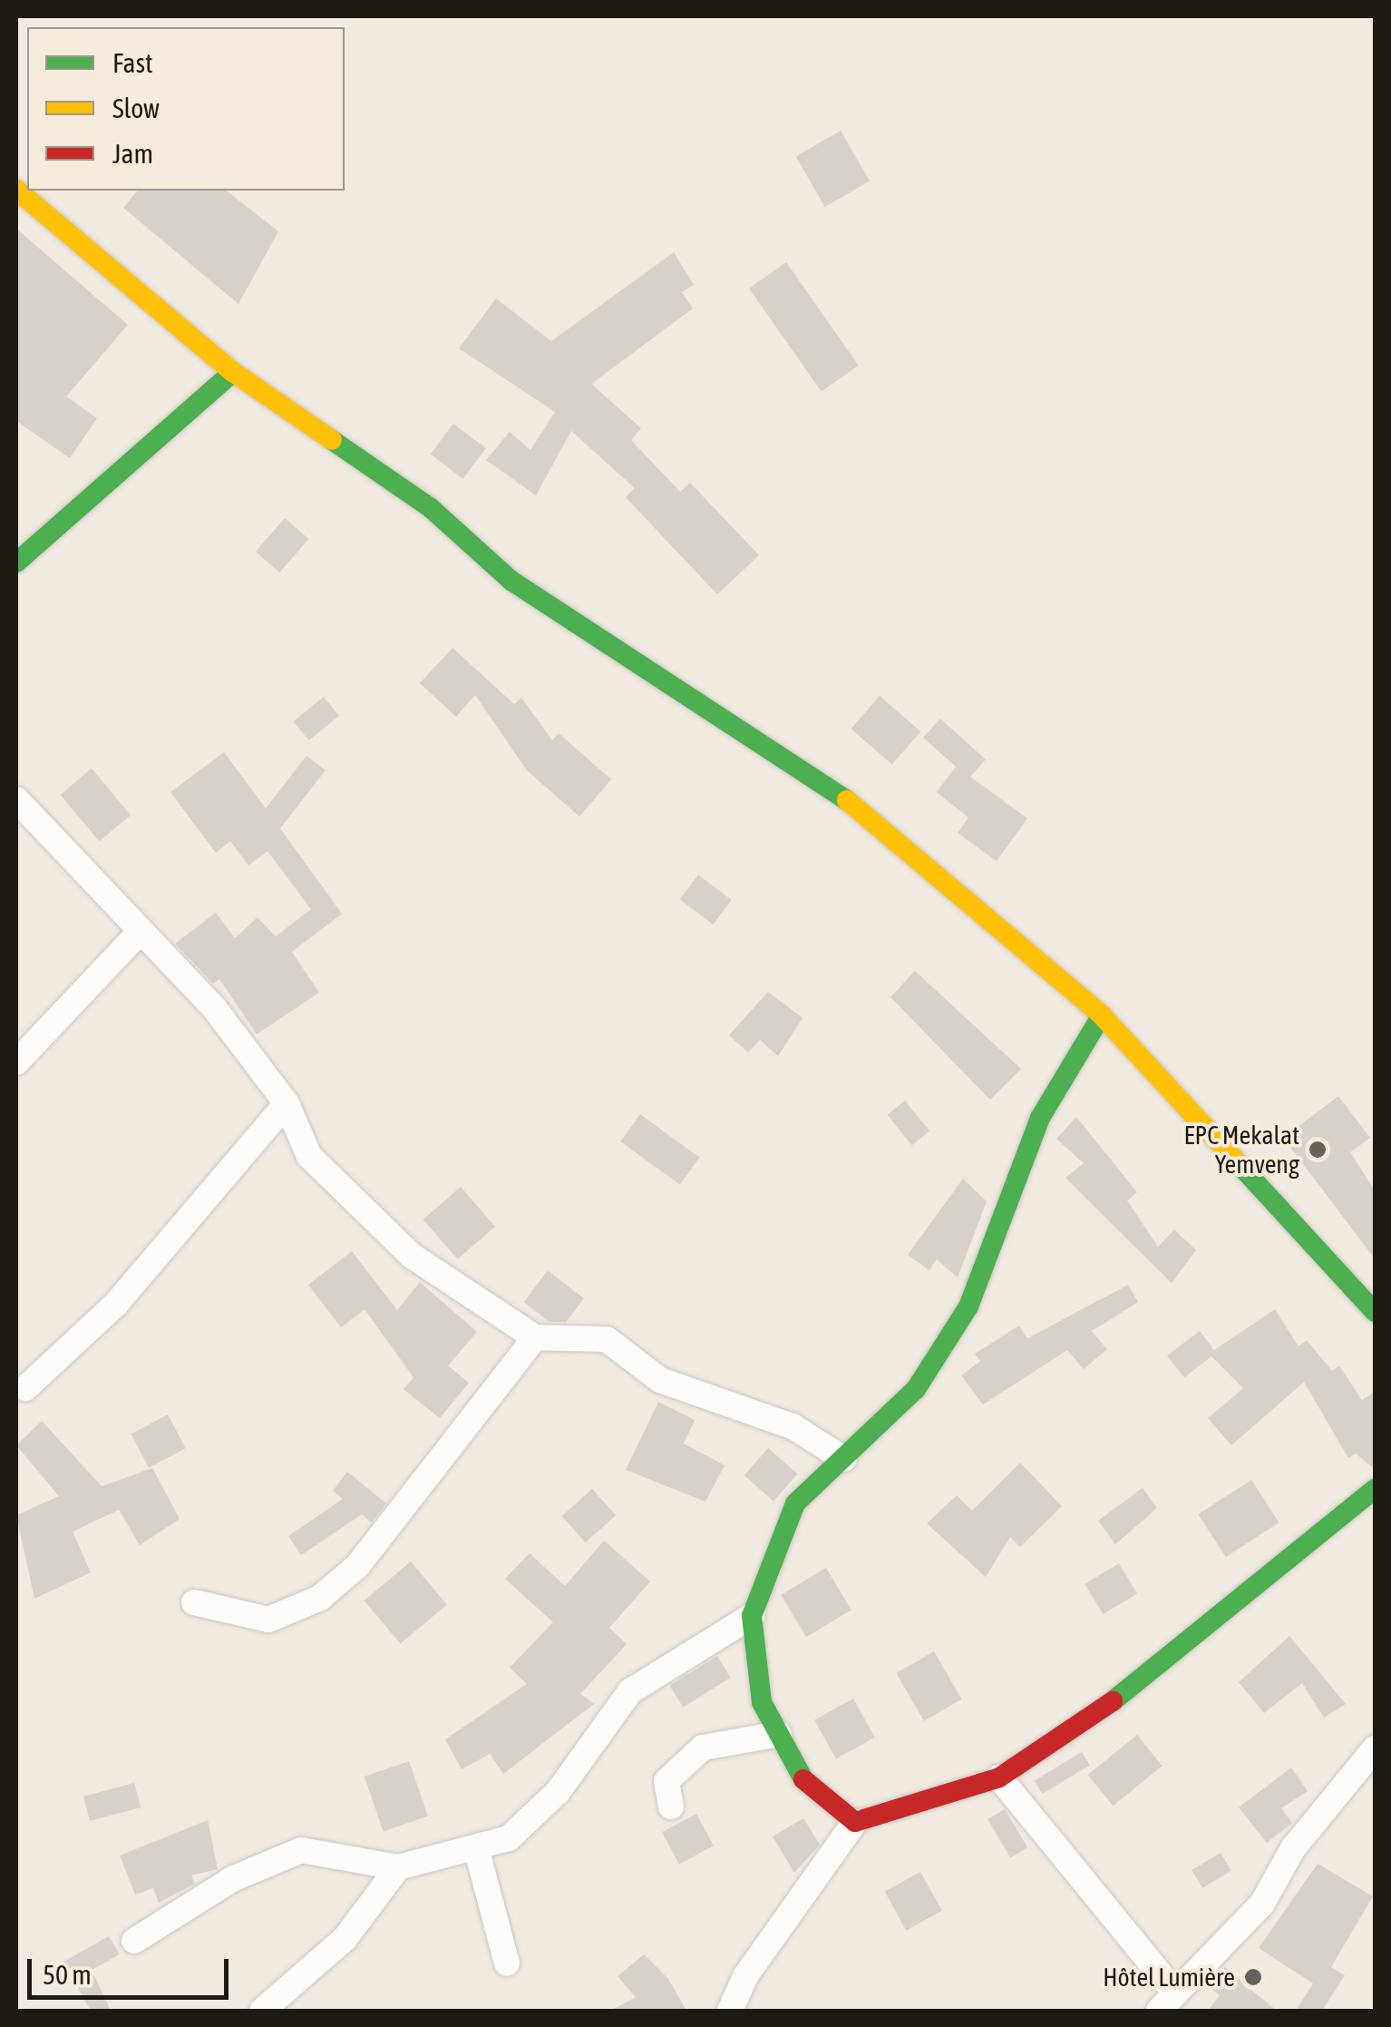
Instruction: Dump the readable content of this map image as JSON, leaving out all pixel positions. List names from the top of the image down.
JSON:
{
  "places": ["EPC Mekalat Yemveng", "Hôtel Lumière"],
  "legend": ["Fast", "Slow", "Jam"],
  "scale_bar": "50 m"
}
